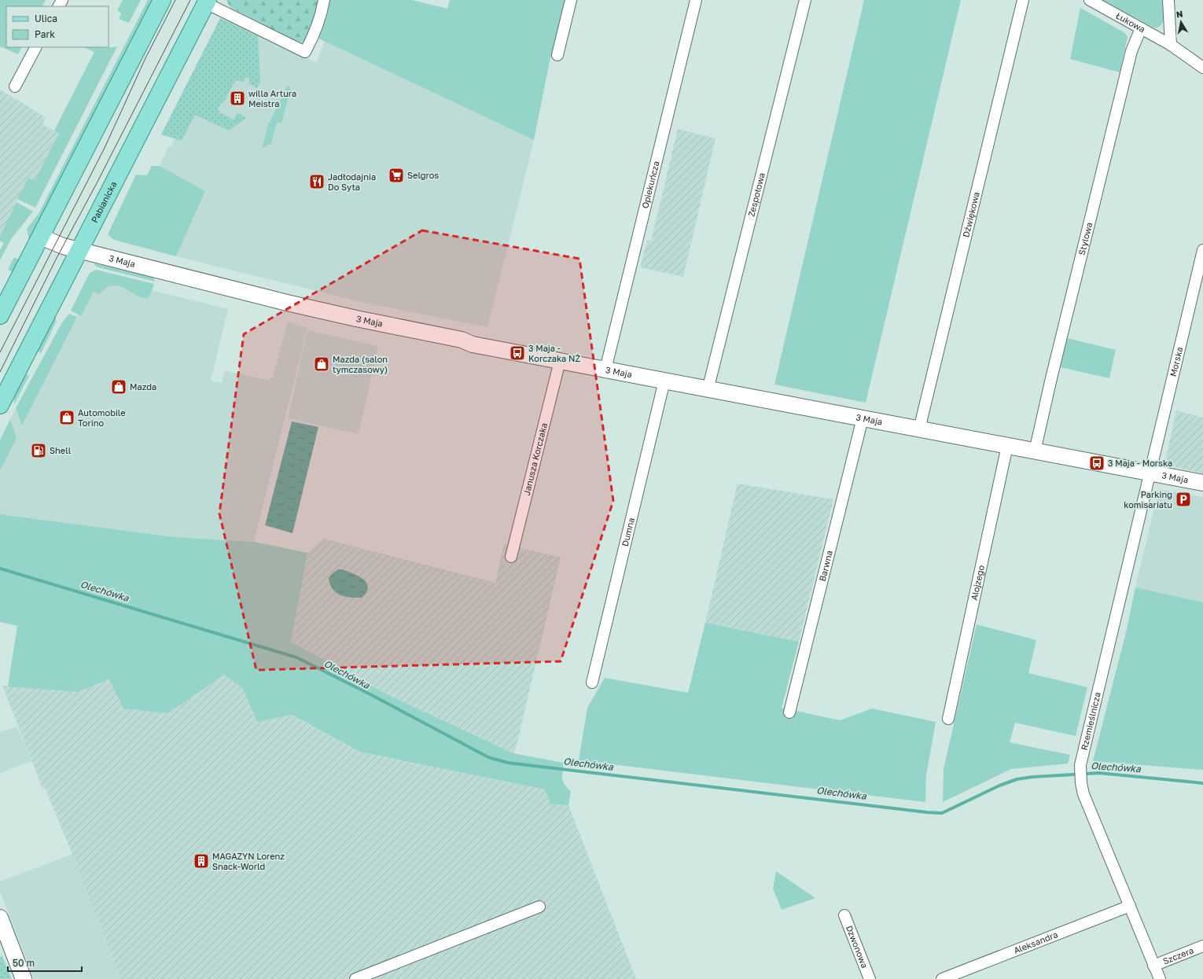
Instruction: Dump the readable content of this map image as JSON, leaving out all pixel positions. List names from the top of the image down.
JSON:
{
  "streets": {
    "main road": ["Pabianicka"],
    "street": [
      "Łukowa",
      "Opiekuńcza",
      "Zespołowa",
      "Dźwiękowa",
      "Stylowa",
      "3 Maja",
      "Morska",
      "Janusza Korczaka",
      "Dumna",
      "Barwna",
      "Alojzego",
      "Rzemieślnicza",
      "Aleksandra",
      "Dzwonowa",
      "Szczera"
    ]
  },
  "crossings": [
    ["Łukowa", "Stylowa"],
    ["Opiekuńcza", "3 Maja"],
    ["Zespołowa", "3 Maja"],
    ["Pabianicka", "3 Maja"],
    ["Dźwiękowa", "3 Maja"],
    ["Stylowa", "3 Maja"],
    ["3 Maja", "Morska"],
    ["3 Maja", "Janusza Korczaka"],
    ["3 Maja", "Dumna"],
    ["3 Maja", "Barwna"],
    ["3 Maja", "Alojzego"],
    ["3 Maja", "Rzemieślnicza"],
    ["Morska", "Rzemieślnicza"],
    ["Rzemieślnicza", "Aleksandra"],
    ["Rzemieślnicza", "Szczera"]
  ],
  "water": ["Olechówka"],
  "places": {
    "building": ["willa Artura Meistra", "MAGAZYN Lorenz Snack-World"],
    "supermarket": ["Selgros"],
    "restaurant": ["Jadłodajnia Do Syta"],
    "bus stop": ["3 Maja - Korczaka NŻ", "3 Maja - Morska"],
    "shop": ["Mazda (salon tymczasowy)", "Mazda", "Automobile Torino"],
    "fuel station": ["Shell"],
    "parking": ["Parking komisariatu"]
  },
  "legend": ["Ulica", "Park"],
  "scale_bar": "50 m",
  "north": "top"
}
